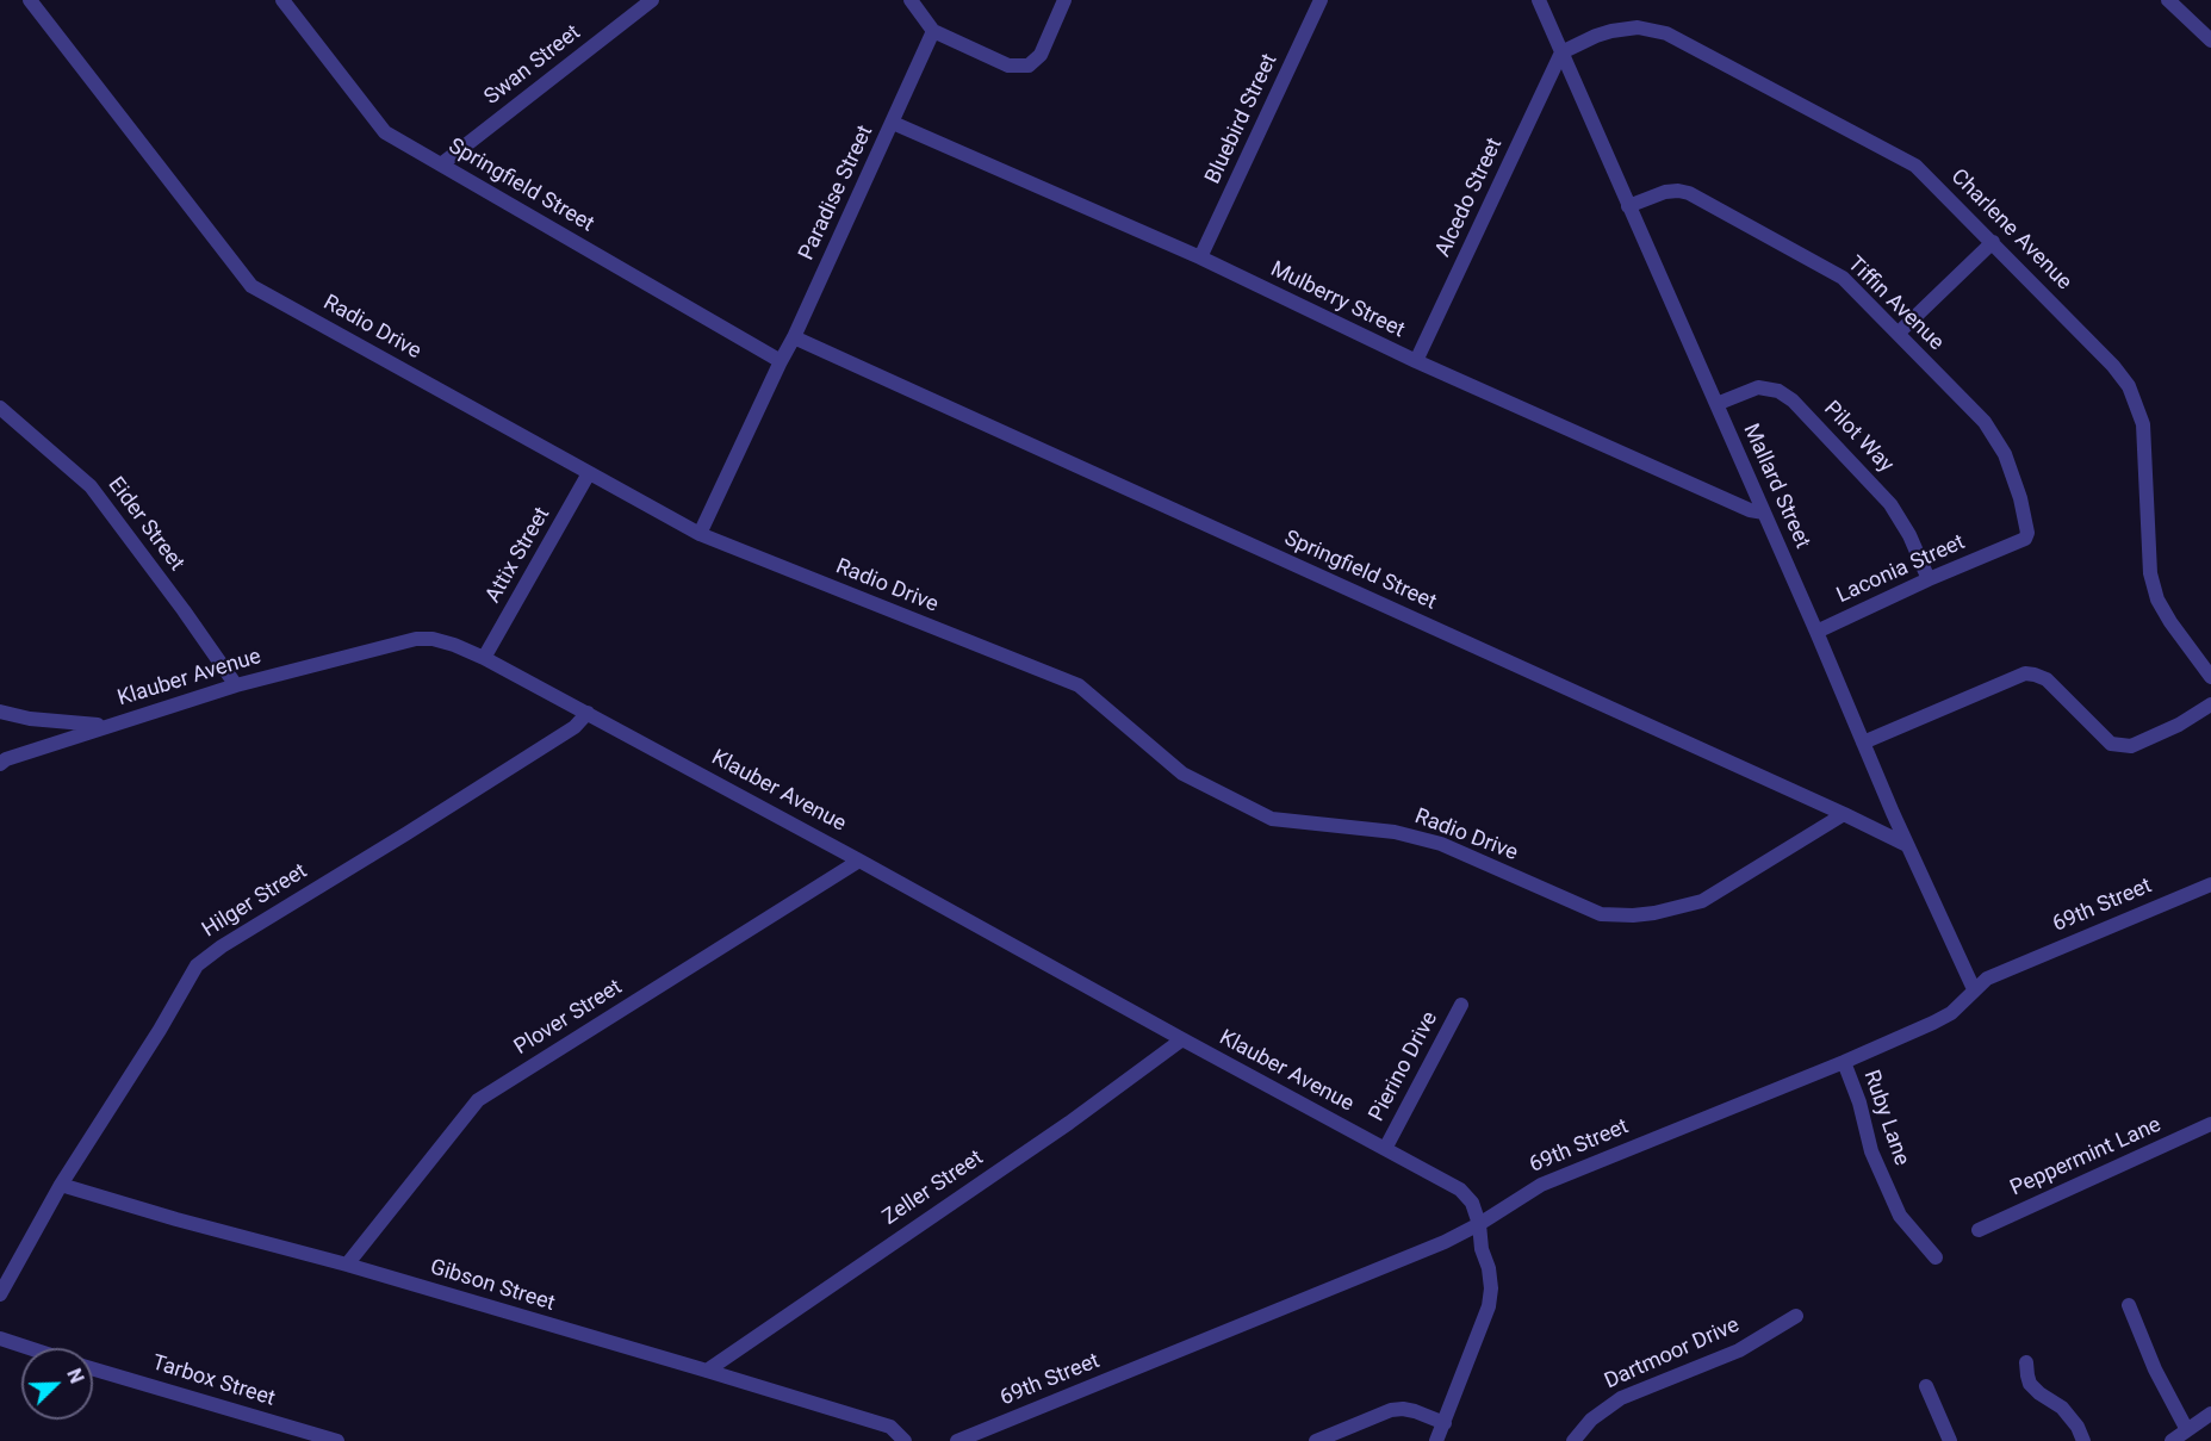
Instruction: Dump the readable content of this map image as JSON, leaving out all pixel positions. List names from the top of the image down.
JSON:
{
  "streets": {
    "street": [
      "Swan Street",
      "Bluebird Street",
      "Springfield Street",
      "Paradise Street",
      "Alcedo Street",
      "Charlene Avenue",
      "Mulberry Street",
      "Tiffin Avenue",
      "Radio Drive",
      "Pilot Way",
      "Mallard Street",
      "Eider Street",
      "Attix Street",
      "Laconia Street",
      "Klauber Avenue",
      "Hilger Street",
      "69th Street",
      "Plover Street",
      "Pierino Drive",
      "Ruby Lane",
      "Peppermint Lane",
      "Zeller Street",
      "Gibson Street",
      "Dartmoor Drive",
      "Tarbox Street"
    ]
  },
  "crossings": [
    ["Swan Street", "Springfield Street"],
    ["Bluebird Street", "Mulberry Street"],
    ["Springfield Street", "Paradise Street"],
    ["Springfield Street", "Radio Drive"],
    ["Springfield Street", "Mallard Street"],
    ["Paradise Street", "Mulberry Street"],
    ["Paradise Street", "Radio Drive"],
    ["Alcedo Street", "Charlene Avenue"],
    ["Alcedo Street", "Mulberry Street"],
    ["Alcedo Street", "Mallard Street"],
    ["Charlene Avenue", "Mallard Street"],
    ["Mulberry Street", "Mallard Street"],
    ["Tiffin Avenue", "Mallard Street"],
    ["Tiffin Avenue", "Laconia Street"],
    ["Radio Drive", "Attix Street"],
    ["Pilot Way", "Mallard Street"],
    ["Pilot Way", "Laconia Street"],
    ["Mallard Street", "Laconia Street"],
    ["Mallard Street", "69th Street"],
    ["Eider Street", "Klauber Avenue"],
    ["Attix Street", "Klauber Avenue"],
    ["Klauber Avenue", "Hilger Street"],
    ["Klauber Avenue", "69th Street"],
    ["Klauber Avenue", "Plover Street"],
    ["Klauber Avenue", "Pierino Drive"],
    ["Klauber Avenue", "Zeller Street"],
    ["Hilger Street", "Gibson Street"],
    ["69th Street", "Ruby Lane"],
    ["Plover Street", "Gibson Street"],
    ["Zeller Street", "Gibson Street"]
  ],
  "north": "top right"
}
